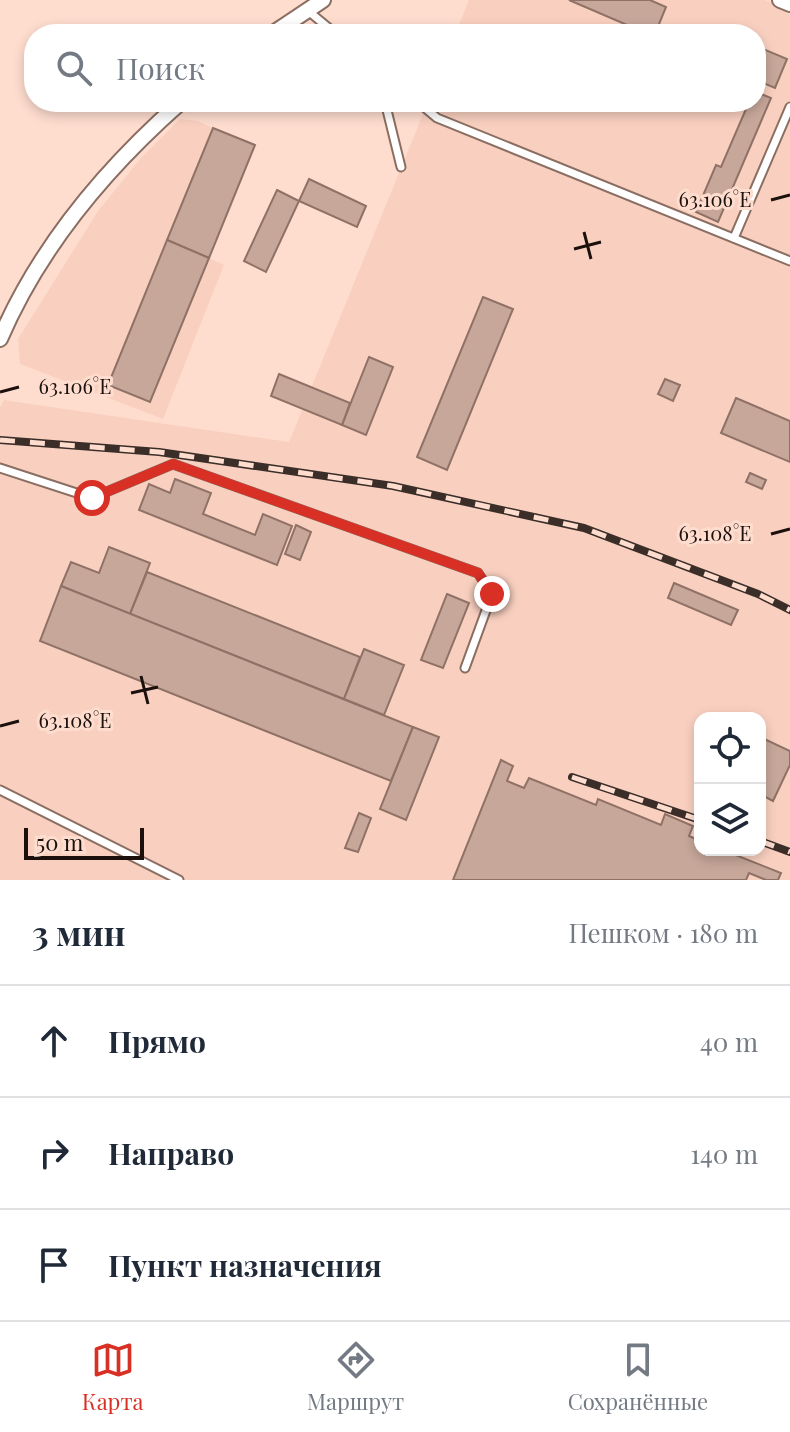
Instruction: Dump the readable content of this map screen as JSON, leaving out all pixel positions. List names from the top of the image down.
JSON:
{
  "scale_bar": "50 m",
  "page": {
    "search": "Поиск",
    "scale": "50 m",
    "heading": ["3 мин", "Пешком · 180 m"],
    "list": [
      ["Прямо", "40 m"],
      ["Направо", "140 m"],
      "Пункт назначения"
    ],
    "nav": ["Карта", "Маршрут", "Сохранённые"]
  },
  "coordinates": ["63.106°E", "63.108°E"]
}
